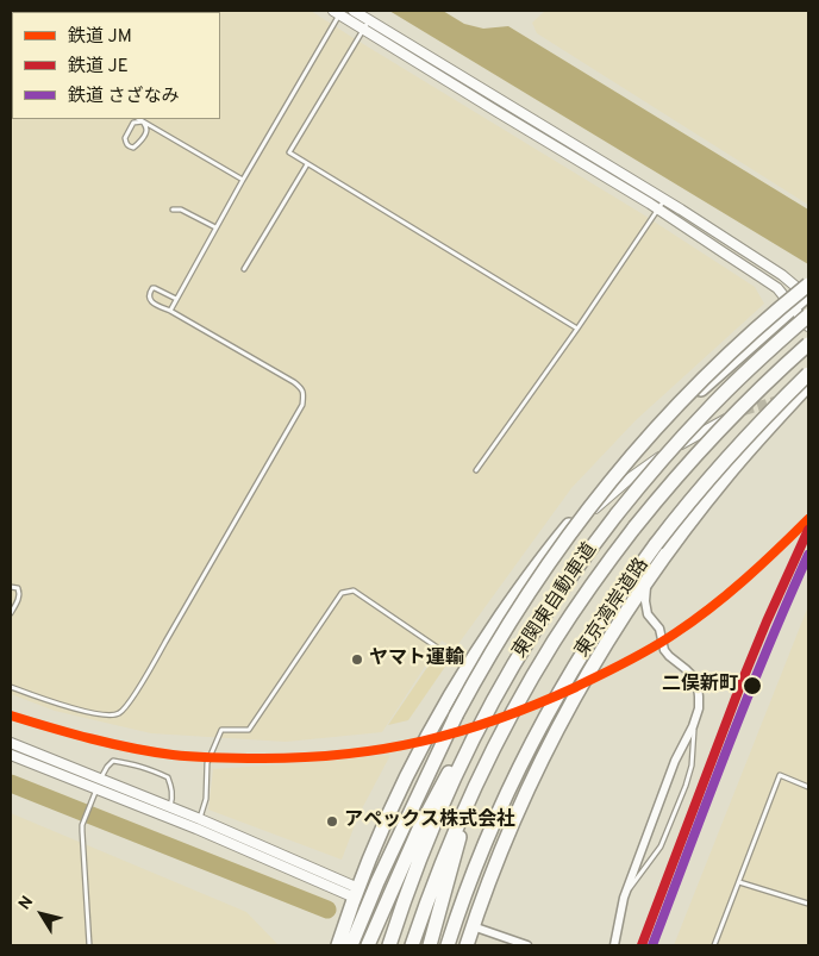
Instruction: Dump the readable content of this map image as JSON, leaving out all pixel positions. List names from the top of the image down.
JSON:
{
  "streets": {
    "highway": ["東関東自動車道", "東京湾岸道路"]
  },
  "places": ["ヤマト運輸", "二俣新町", "アペックス株式会社"],
  "lines": ["rail line JM", "rail line JE", "rail line さざなみ"],
  "legend": ["鉄道 JM", "鉄道 JE", "鉄道 さざなみ"],
  "north": "top left"
}
